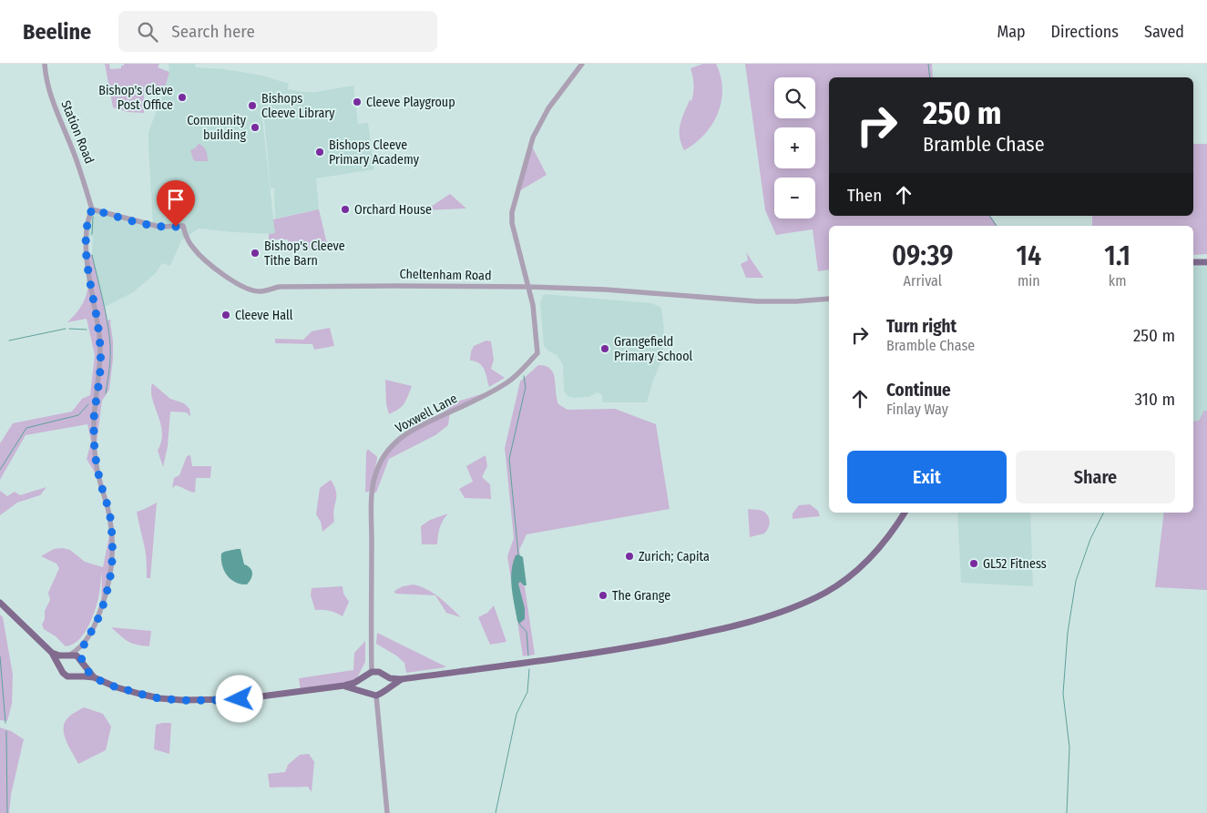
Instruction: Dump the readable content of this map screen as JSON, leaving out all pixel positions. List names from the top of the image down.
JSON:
{
  "streets": {
    "street": ["Station Road", "Cheltenham Road", "Voxwell Lane"]
  },
  "crossings": [
    ["Station Road", "Cheltenham Road"],
    ["Cheltenham Road", "Voxwell Lane"]
  ],
  "places": [
    "Bishop's Cleve Post Office",
    "Cleeve Playgroup",
    "Bishops Cleeve Library",
    "Community building",
    "Bishops Cleeve Primary Academy",
    "Orchard House",
    "Bishop's Cleeve Tithe Barn",
    "Cleeve Hall",
    "Grangefield Primary School",
    "Zurich; Capita",
    "GL52 Fitness",
    "The Grange"
  ],
  "page": {
    "header": "Beeline",
    "search": "Search here",
    "nav": ["Map", "Directions", "Saved"],
    "map_buttons": ["+", "−"],
    "turn": ["250 m", "Bramble Chase"],
    "then": "Then",
    "eta": [
      "09:39",
      "Arrival",
      "14",
      "min",
      "1.1",
      "km"
    ],
    "list": [
      {
        "name": "Turn right",
        "note": "Bramble Chase",
        "value": "250 m"
      },
      {
        "name": "Continue",
        "note": "Finlay Way",
        "value": "310 m"
      }
    ],
    "buttons": ["Exit", "Share"]
  }
}
